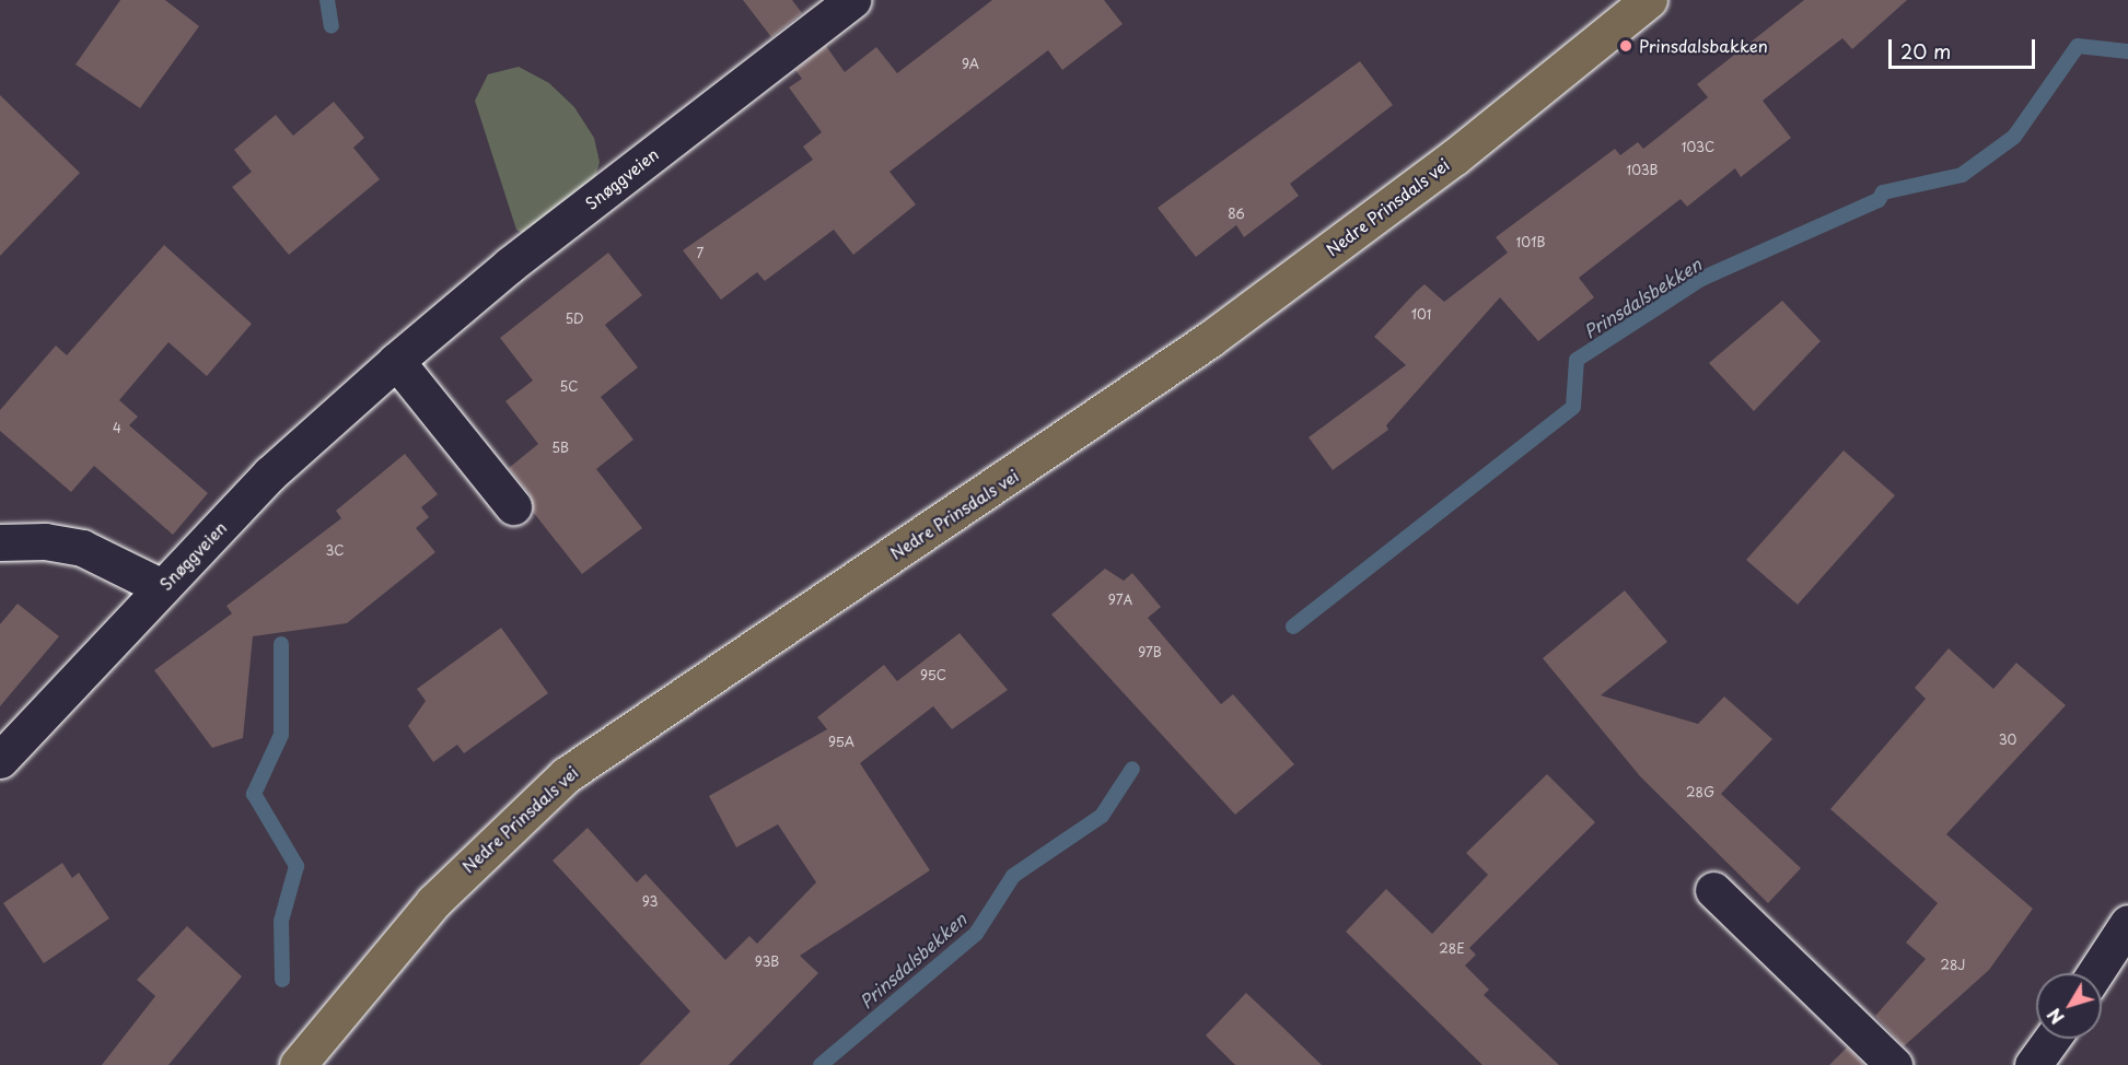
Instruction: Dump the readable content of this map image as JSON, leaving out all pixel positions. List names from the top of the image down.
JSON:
{
  "streets": {
    "main road": ["Nedre Prinsdals vei"],
    "street": ["Snøggveien"]
  },
  "water": ["Prinsdalsbekken"],
  "places": ["Prinsdalsbakken"],
  "house_numbers": [
    "9A",
    "103C",
    "103B",
    "86",
    "101B",
    "7",
    "101",
    "5D",
    "5C",
    "4",
    "5B",
    "3C",
    "97A",
    "97B",
    "95C",
    "30",
    "95A",
    "28G",
    "93",
    "28E",
    "93B",
    "28J"
  ],
  "scale_bar": "20 m",
  "north": "bottom left"
}
